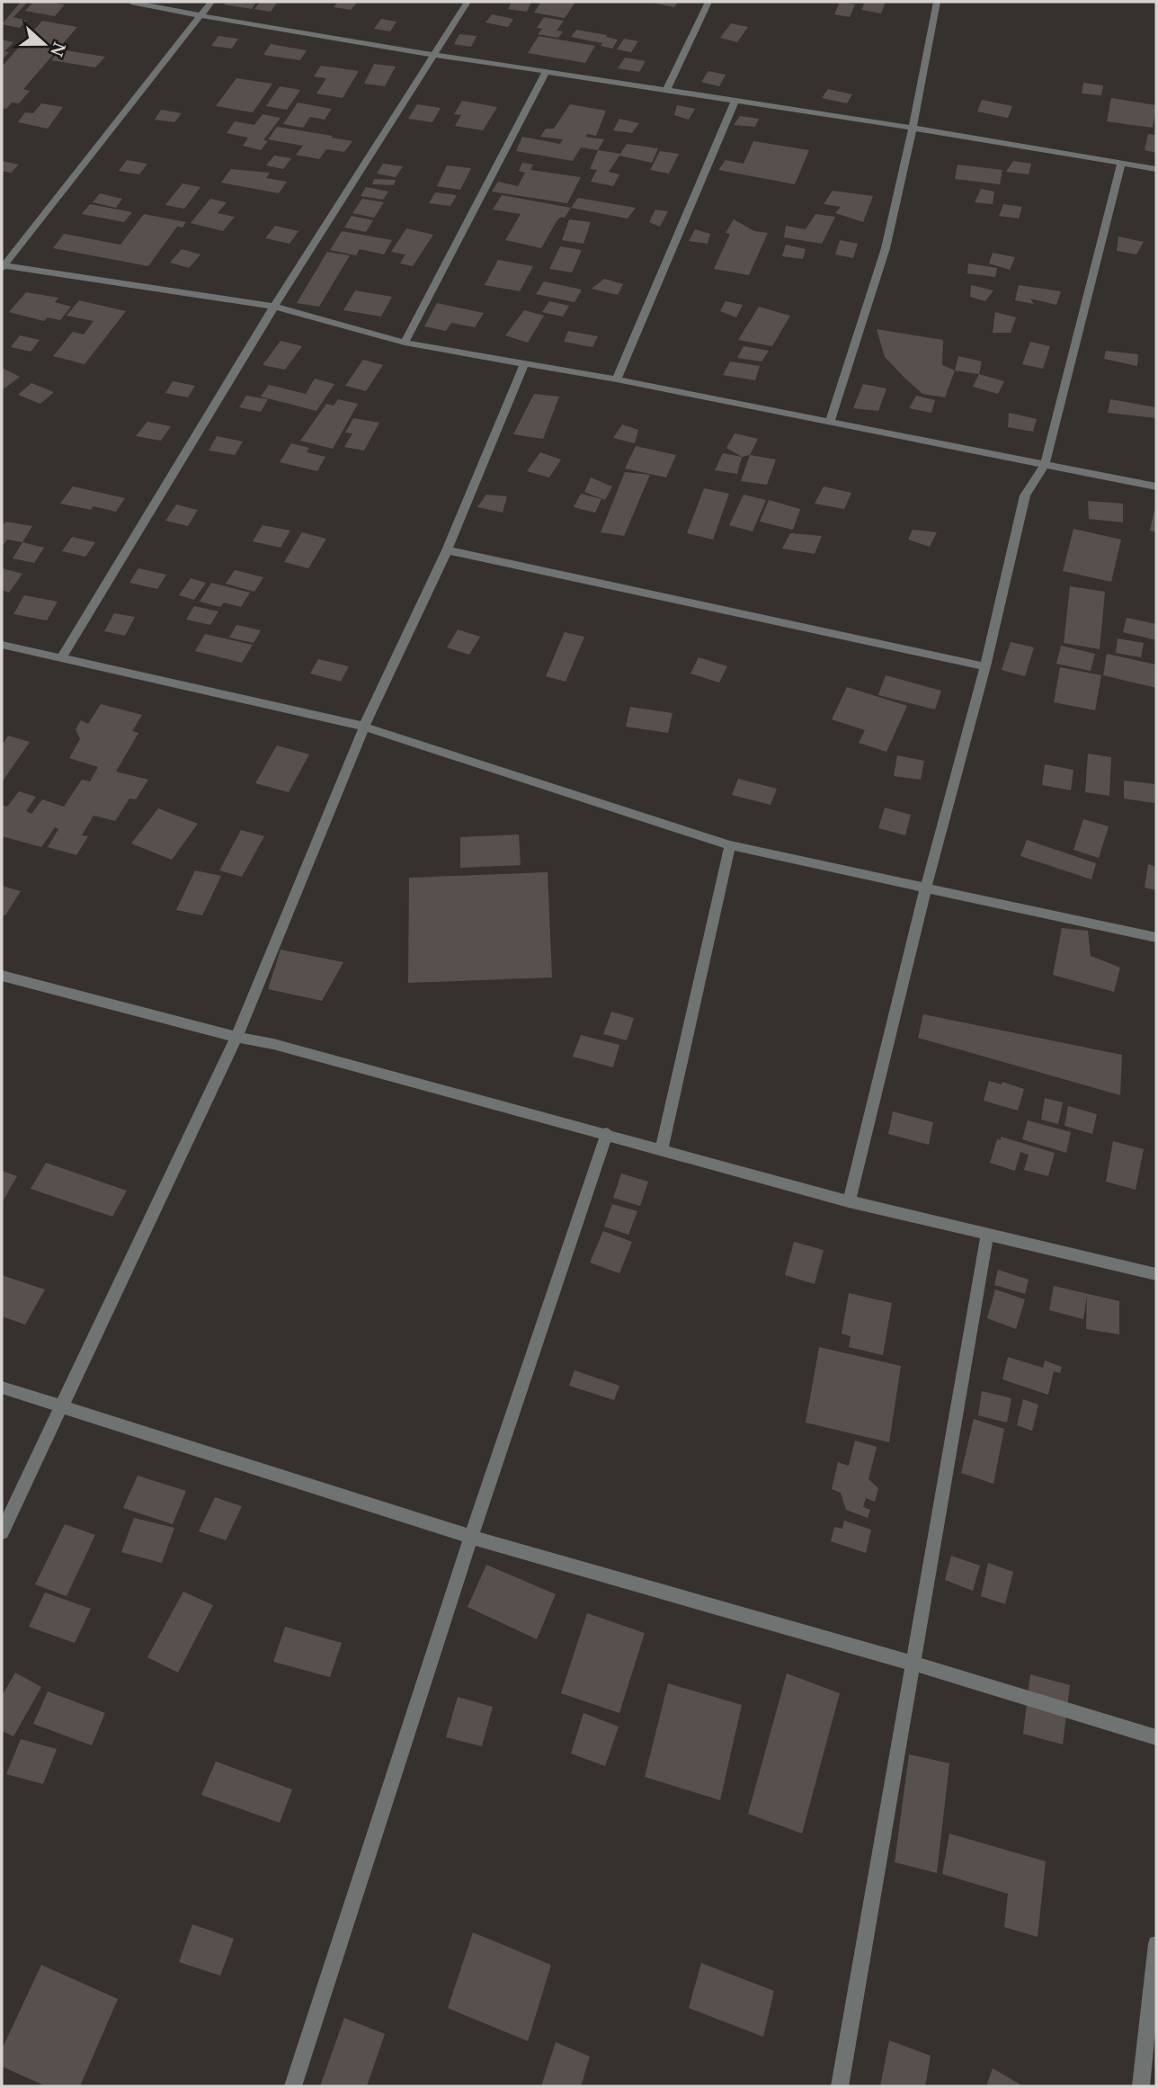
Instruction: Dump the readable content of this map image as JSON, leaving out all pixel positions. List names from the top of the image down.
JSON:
{
  "north": "right"
}
